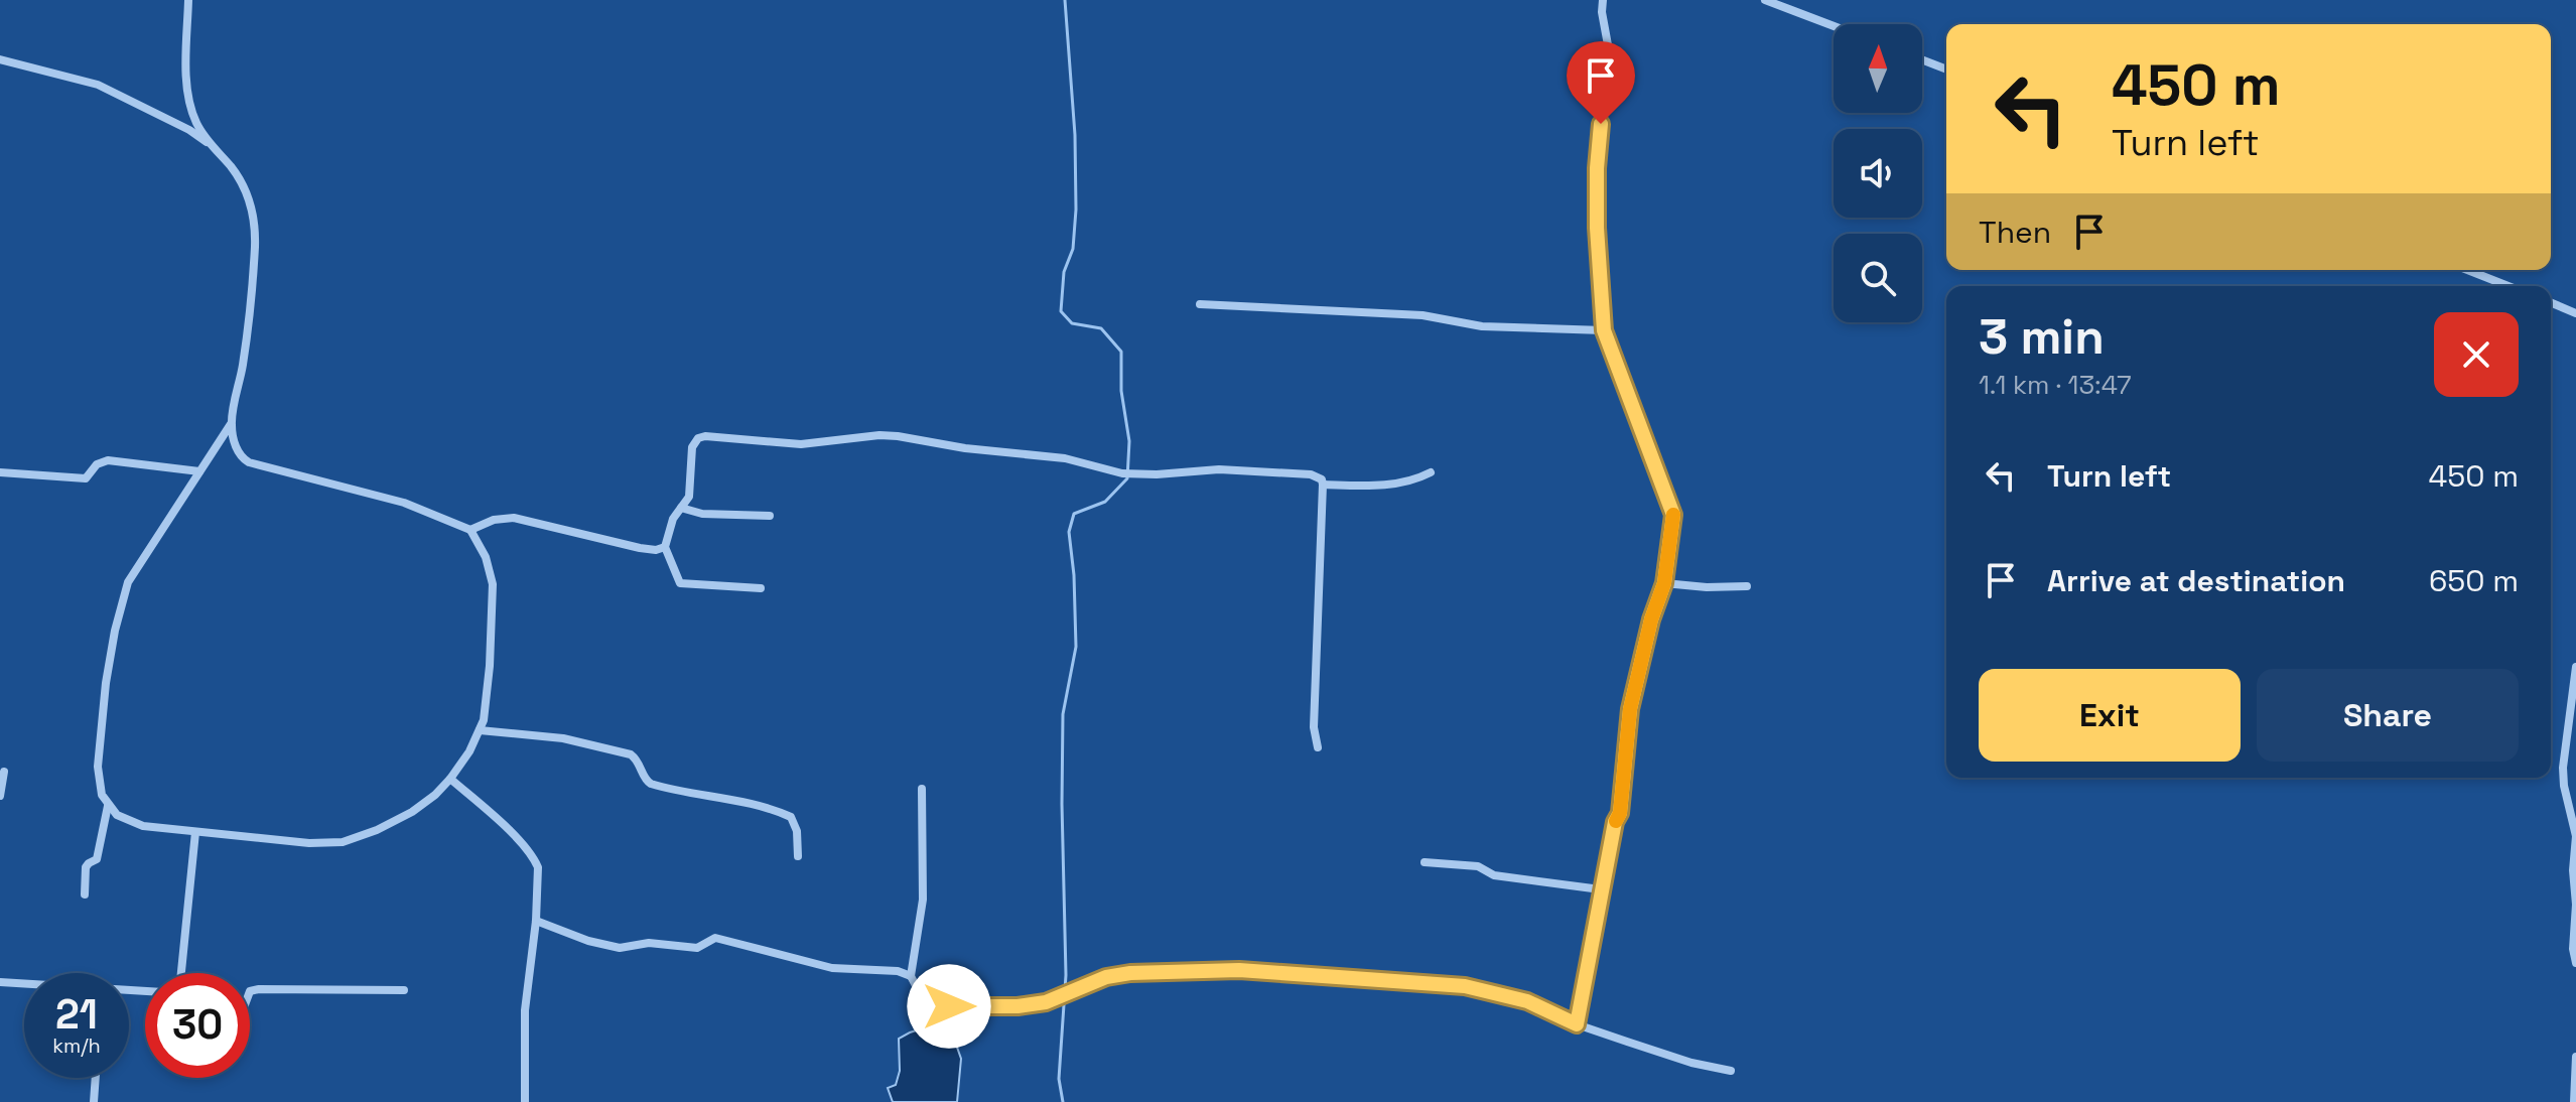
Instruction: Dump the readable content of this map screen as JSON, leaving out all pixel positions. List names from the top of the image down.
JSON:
{
  "north": "top",
  "page": {
    "turn": ["450 m", "Turn left"],
    "then": "Then",
    "heading": ["3 min", "1.1 km · 13:47"],
    "list": [
      {
        "name": "Turn left",
        "value": "450 m"
      },
      {
        "name": "Arrive at destination",
        "value": "650 m"
      }
    ],
    "buttons": ["Exit", "Share"],
    "speed": "21 km/h",
    "limit": "30"
  }
}
